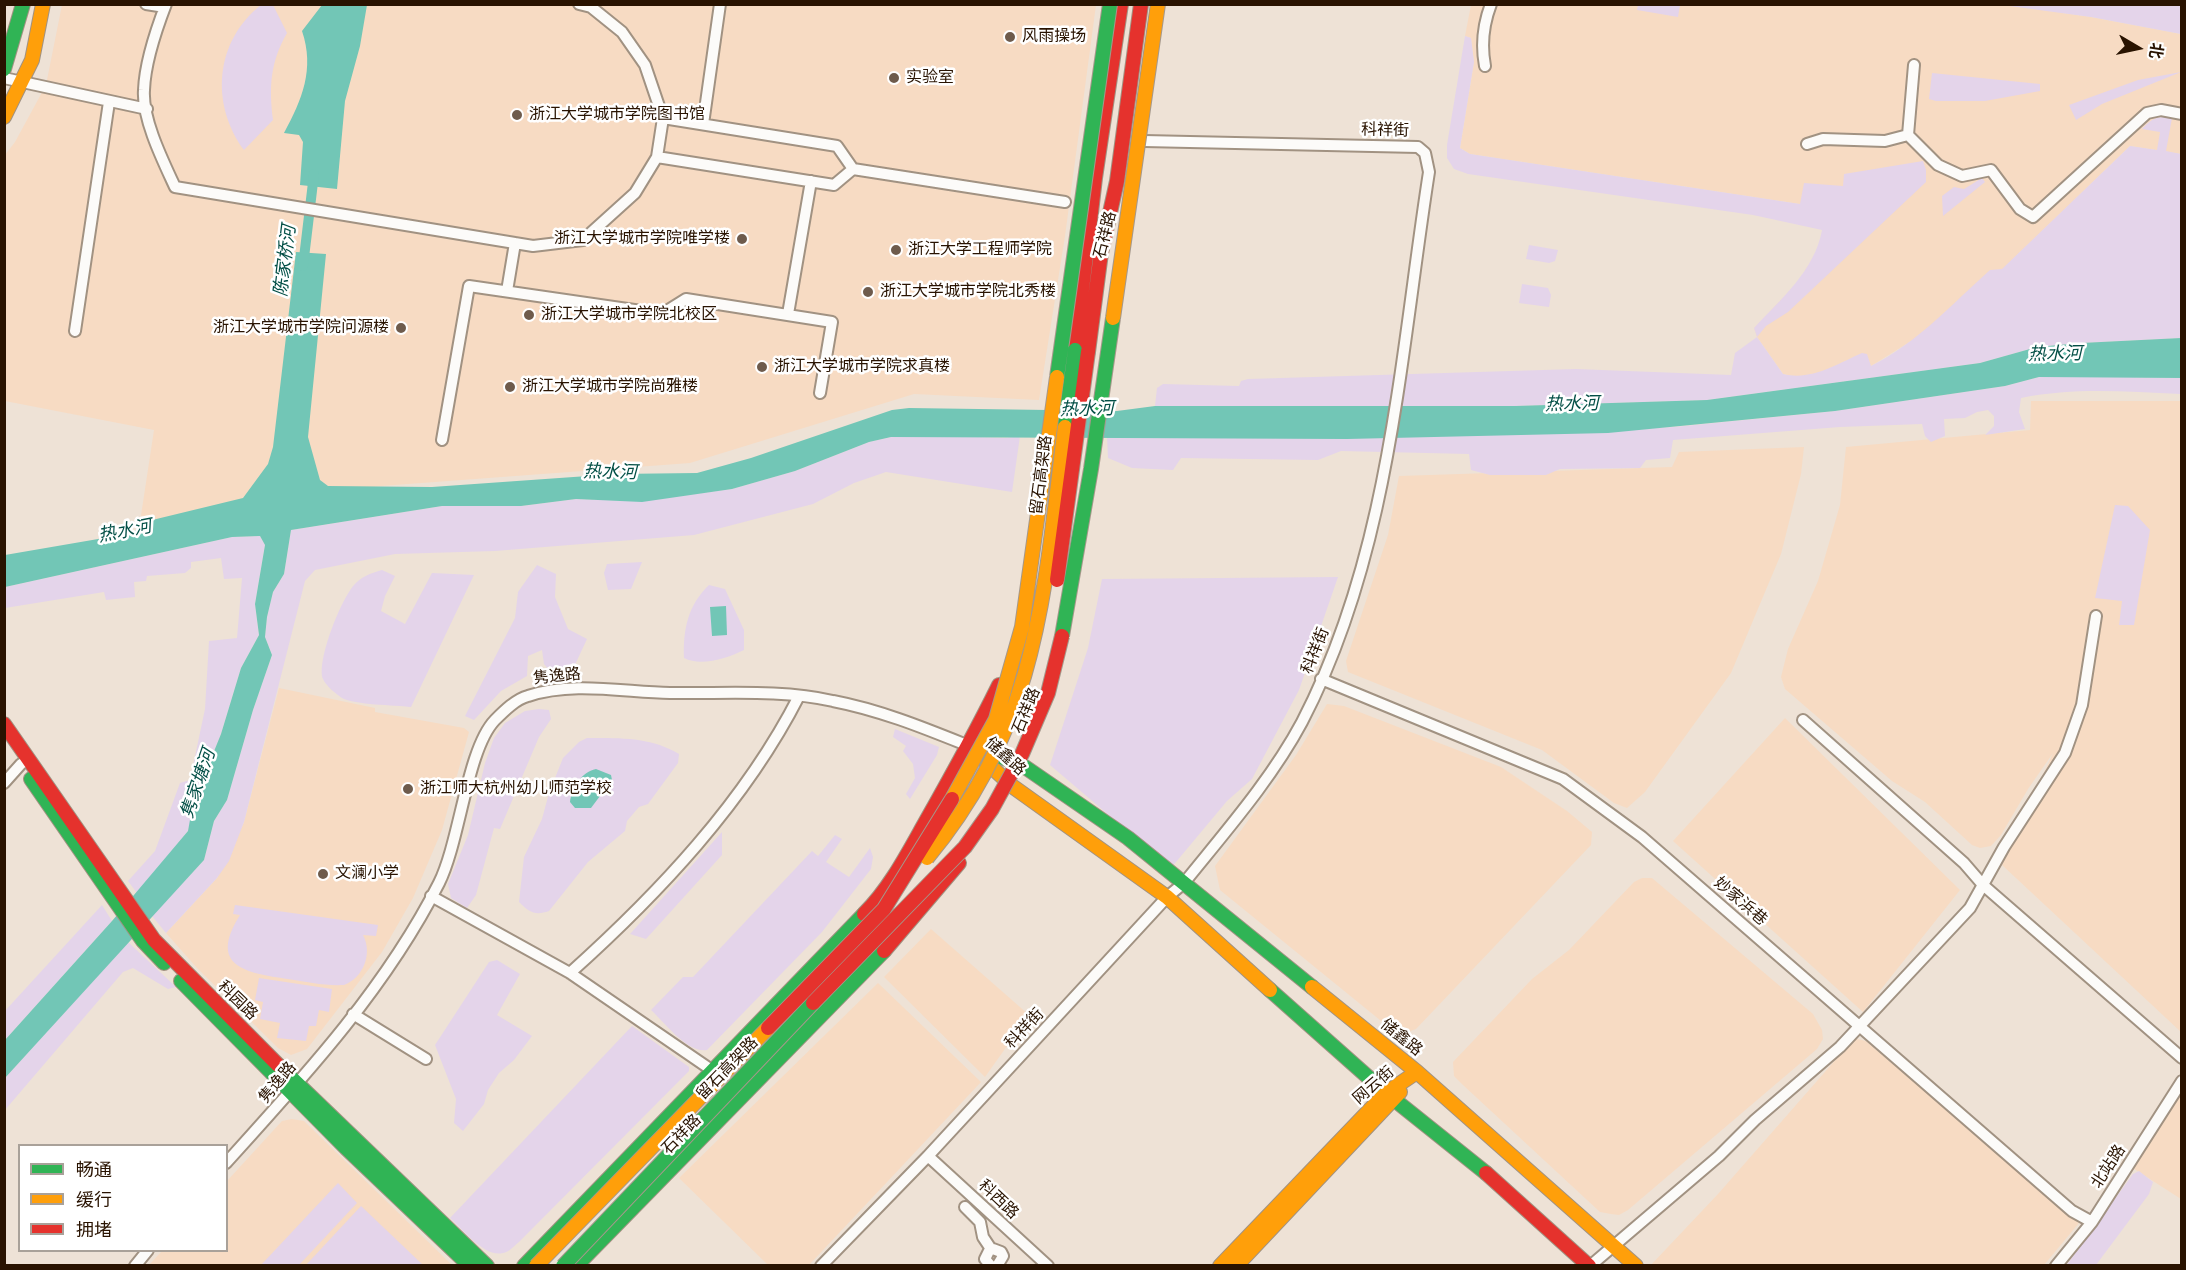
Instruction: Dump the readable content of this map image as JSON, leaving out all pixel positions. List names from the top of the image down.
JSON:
{
  "streets": {
    "main road": [
      "石祥路",
      "留石高架路",
      "储鑫路",
      "科园路",
      "网云街"
    ],
    "street": [
      "科祥街",
      "隽逸路",
      "妙家浜巷",
      "北站路",
      "科西路"
    ]
  },
  "crossings": [
    ["科祥街", "石祥路"],
    ["科祥街", "储鑫路"],
    ["科祥街", "妙家浜巷"],
    ["科祥街", "科西路"],
    ["石祥路", "隽逸路"],
    ["石祥路", "储鑫路"],
    ["隽逸路", "储鑫路"],
    ["隽逸路", "科园路"],
    ["储鑫路", "网云街"],
    ["妙家浜巷", "北站路"]
  ],
  "water": ["陈家桥河", "热水河", "隽家塘河"],
  "places": [
    "风雨操场",
    "实验室",
    "浙江大学城市学院图书馆",
    "浙江大学城市学院唯学楼",
    "浙江大学工程师学院",
    "浙江大学城市学院北秀楼",
    "浙江大学城市学院北校区",
    "浙江大学城市学院问源楼",
    "浙江大学城市学院求真楼",
    "浙江大学城市学院尚雅楼",
    "浙江师大杭州幼儿师范学校",
    "文澜小学"
  ],
  "legend": ["畅通", "缓行", "拥堵"],
  "north": "right"
}
